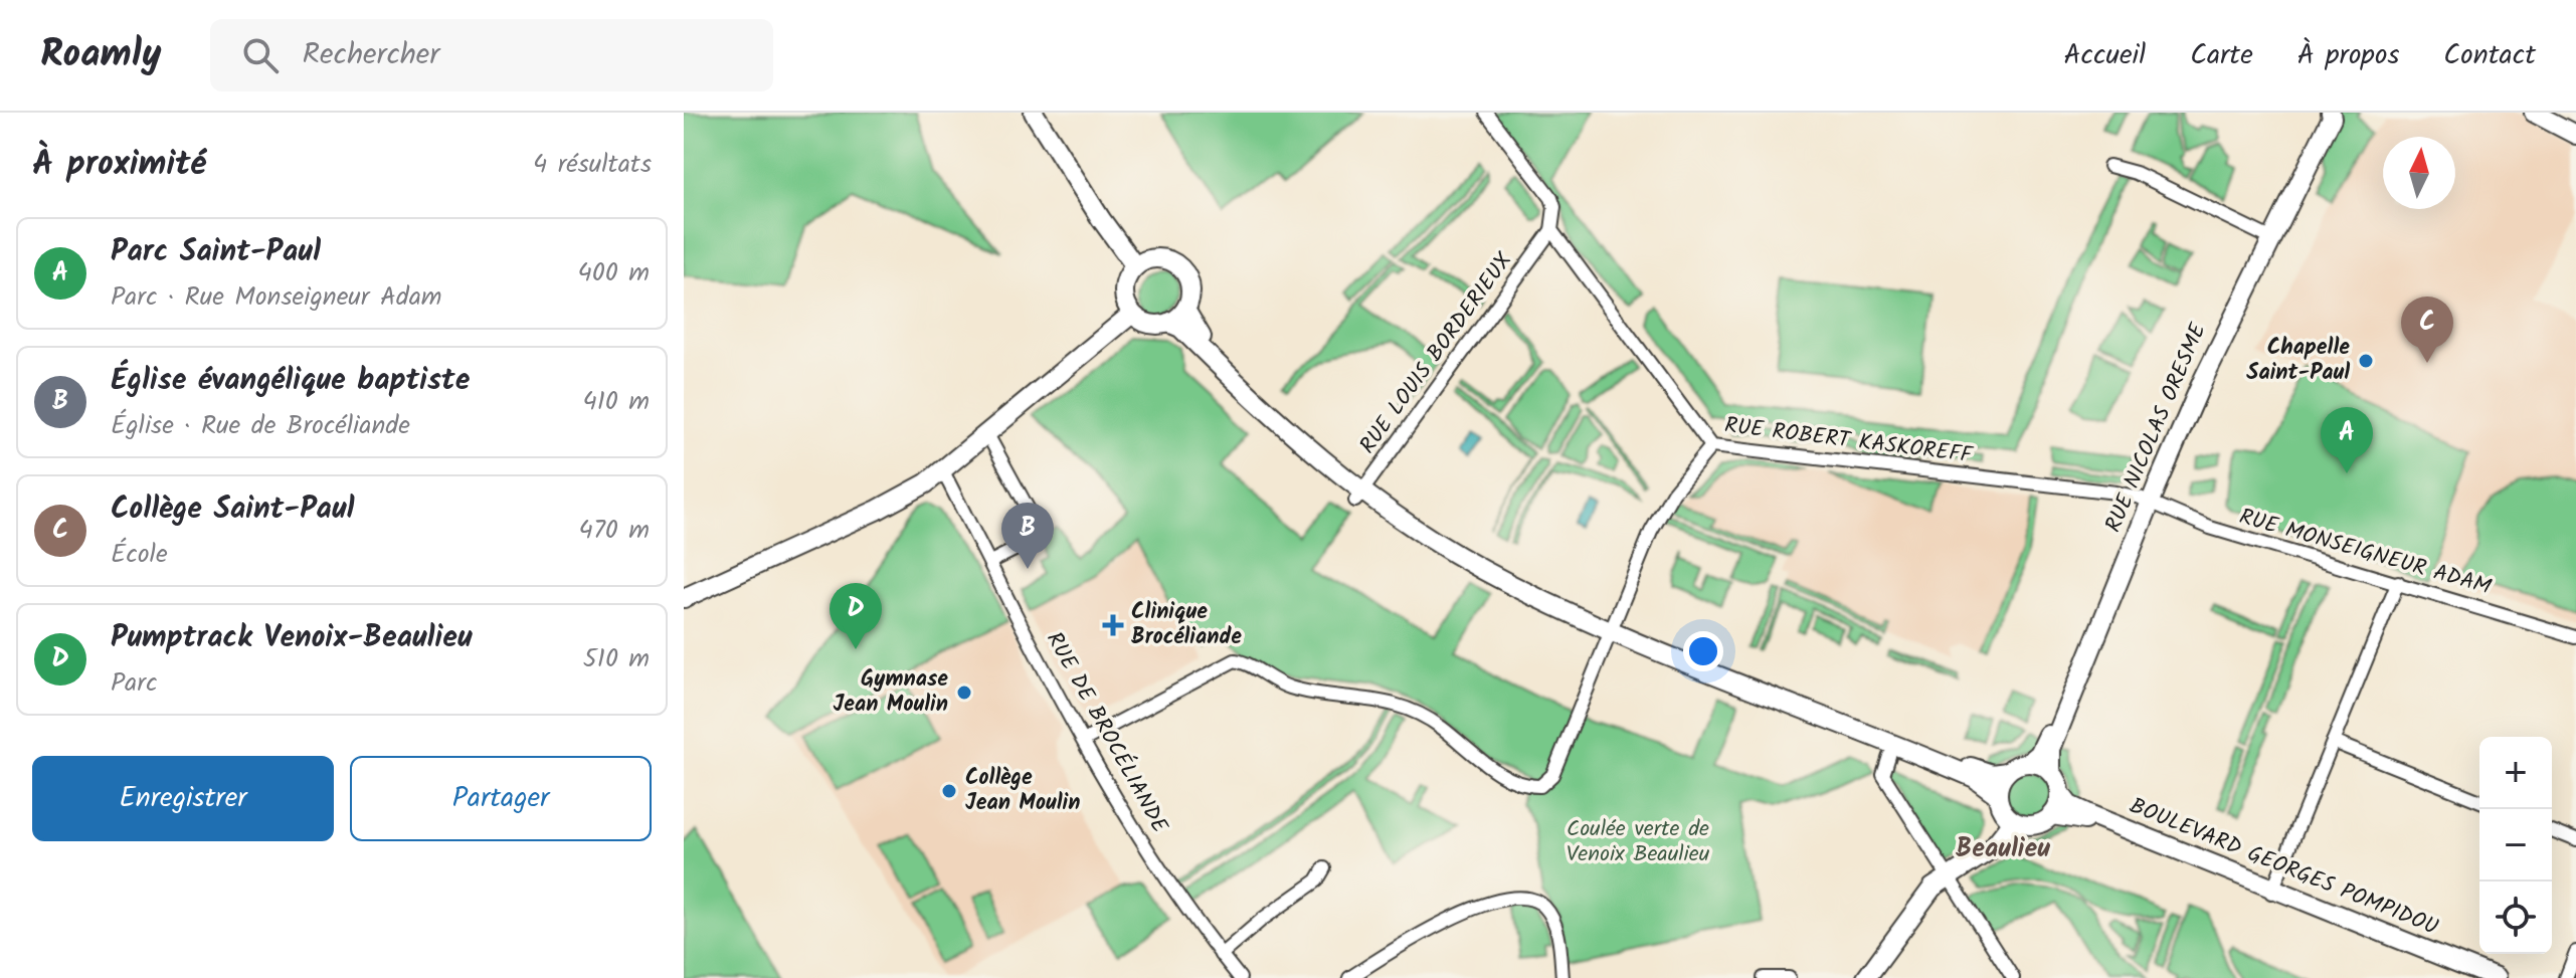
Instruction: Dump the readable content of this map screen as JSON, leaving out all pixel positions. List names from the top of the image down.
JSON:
{
  "streets": {
    "street": [
      "RUE LOUIS BORDERIEUX",
      "RUE NICOLAS ORESME",
      "RUE ROBERT KASKOREFF",
      "RUE MONSEIGNEUR ADAM",
      "RUE DE BROCÉLIANDE",
      "BOULEVARD GEORGES POMPIDOU"
    ]
  },
  "crossings": [
    ["RUE LOUIS BORDERIEUX", "RUE ROBERT KASKOREFF"],
    ["RUE NICOLAS ORESME", "RUE ROBERT KASKOREFF"],
    ["RUE NICOLAS ORESME", "RUE MONSEIGNEUR ADAM"],
    ["RUE NICOLAS ORESME", "BOULEVARD GEORGES POMPIDOU"],
    ["RUE ROBERT KASKOREFF", "RUE MONSEIGNEUR ADAM"]
  ],
  "districts": ["Beaulieu"],
  "parks": ["Coulée verte de Venoix Beaulieu"],
  "places": {
    "other": ["Chapelle Saint-Paul", "Gymnase Jean Moulin", "Collège Jean Moulin"],
    "health": ["Clinique Brocéliande"]
  },
  "north": "top",
  "page": {
    "header": "Roamly",
    "search": "Rechercher",
    "nav": [
      "Accueil",
      "Carte",
      "À propos",
      "Contact"
    ],
    "heading": ["À proximité", "4 résultats"],
    "list": [
      {
        "mark": "A",
        "name": "Parc Saint-Paul",
        "note": "Parc · Rue Monseigneur Adam",
        "value": "400 m"
      },
      {
        "mark": "B",
        "name": "Église évangélique baptiste",
        "note": "Église · Rue de Brocéliande",
        "value": "410 m"
      },
      {
        "mark": "C",
        "name": "Collège Saint-Paul",
        "note": "École",
        "value": "470 m"
      },
      {
        "mark": "D",
        "name": "Pumptrack Venoix-Beaulieu",
        "note": "Parc",
        "value": "510 m"
      }
    ],
    "pins": [
      "C",
      "A",
      "B",
      "D"
    ],
    "buttons": ["Enregistrer", "Partager"],
    "map_buttons": ["+", "−"]
  }
}
